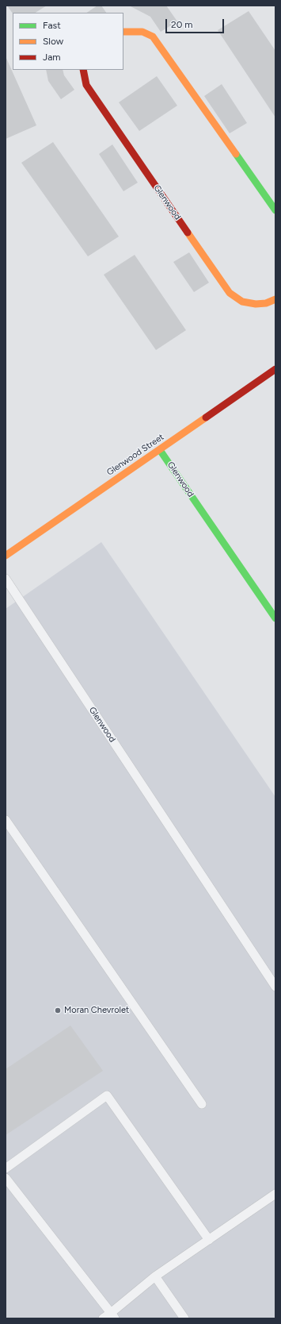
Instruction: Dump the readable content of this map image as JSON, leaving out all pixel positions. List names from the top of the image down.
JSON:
{
  "streets": {
    "street": ["Glenwood", "Glenwood Street"]
  },
  "crossings": [
    ["Glenwood", "Glenwood Street"]
  ],
  "places": ["Moran Chevrolet"],
  "legend": ["Fast", "Slow", "Jam"],
  "scale_bar": "20 m"
}
